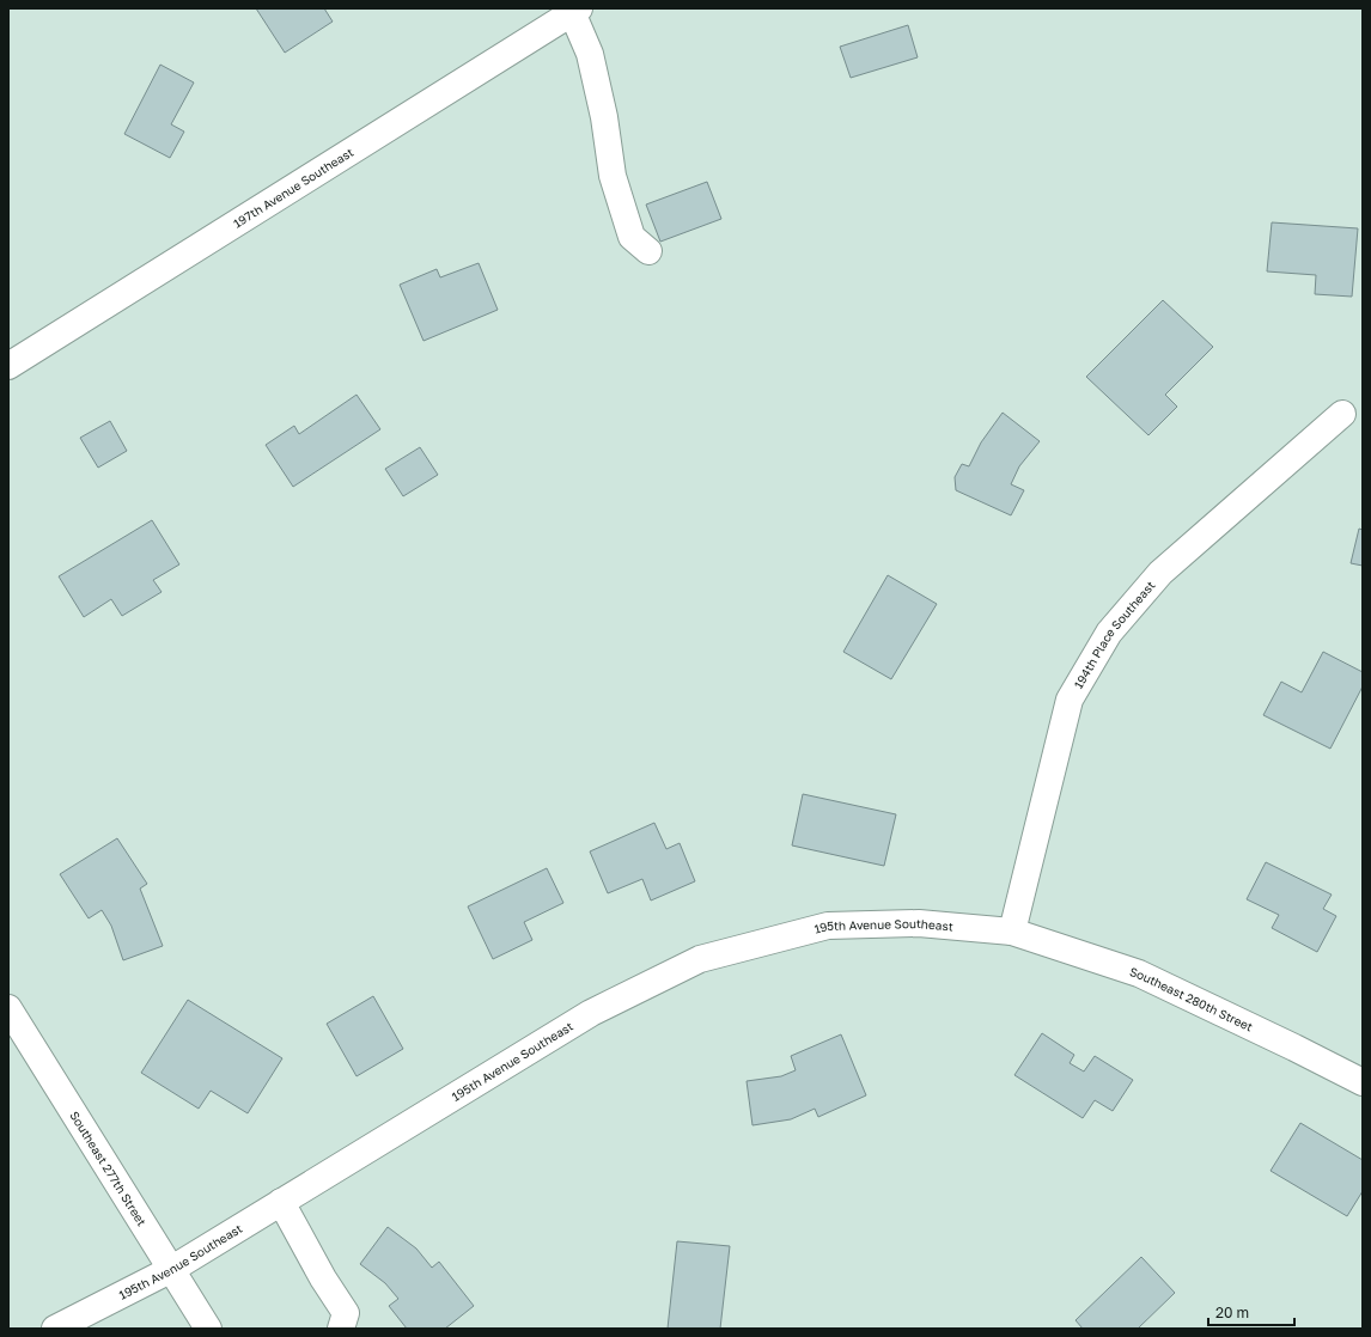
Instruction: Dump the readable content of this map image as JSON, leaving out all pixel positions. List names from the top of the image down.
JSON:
{
  "streets": {
    "street": [
      "197th Avenue Southeast",
      "194th Place Southeast",
      "195th Avenue Southeast",
      "Southeast 280th Street",
      "Southeast 277th Street"
    ]
  },
  "crossings": [
    ["194th Place Southeast", "195th Avenue Southeast"],
    ["194th Place Southeast", "Southeast 280th Street"],
    ["195th Avenue Southeast", "Southeast 280th Street"],
    ["195th Avenue Southeast", "Southeast 277th Street"]
  ],
  "scale_bar": "20 m"
}
